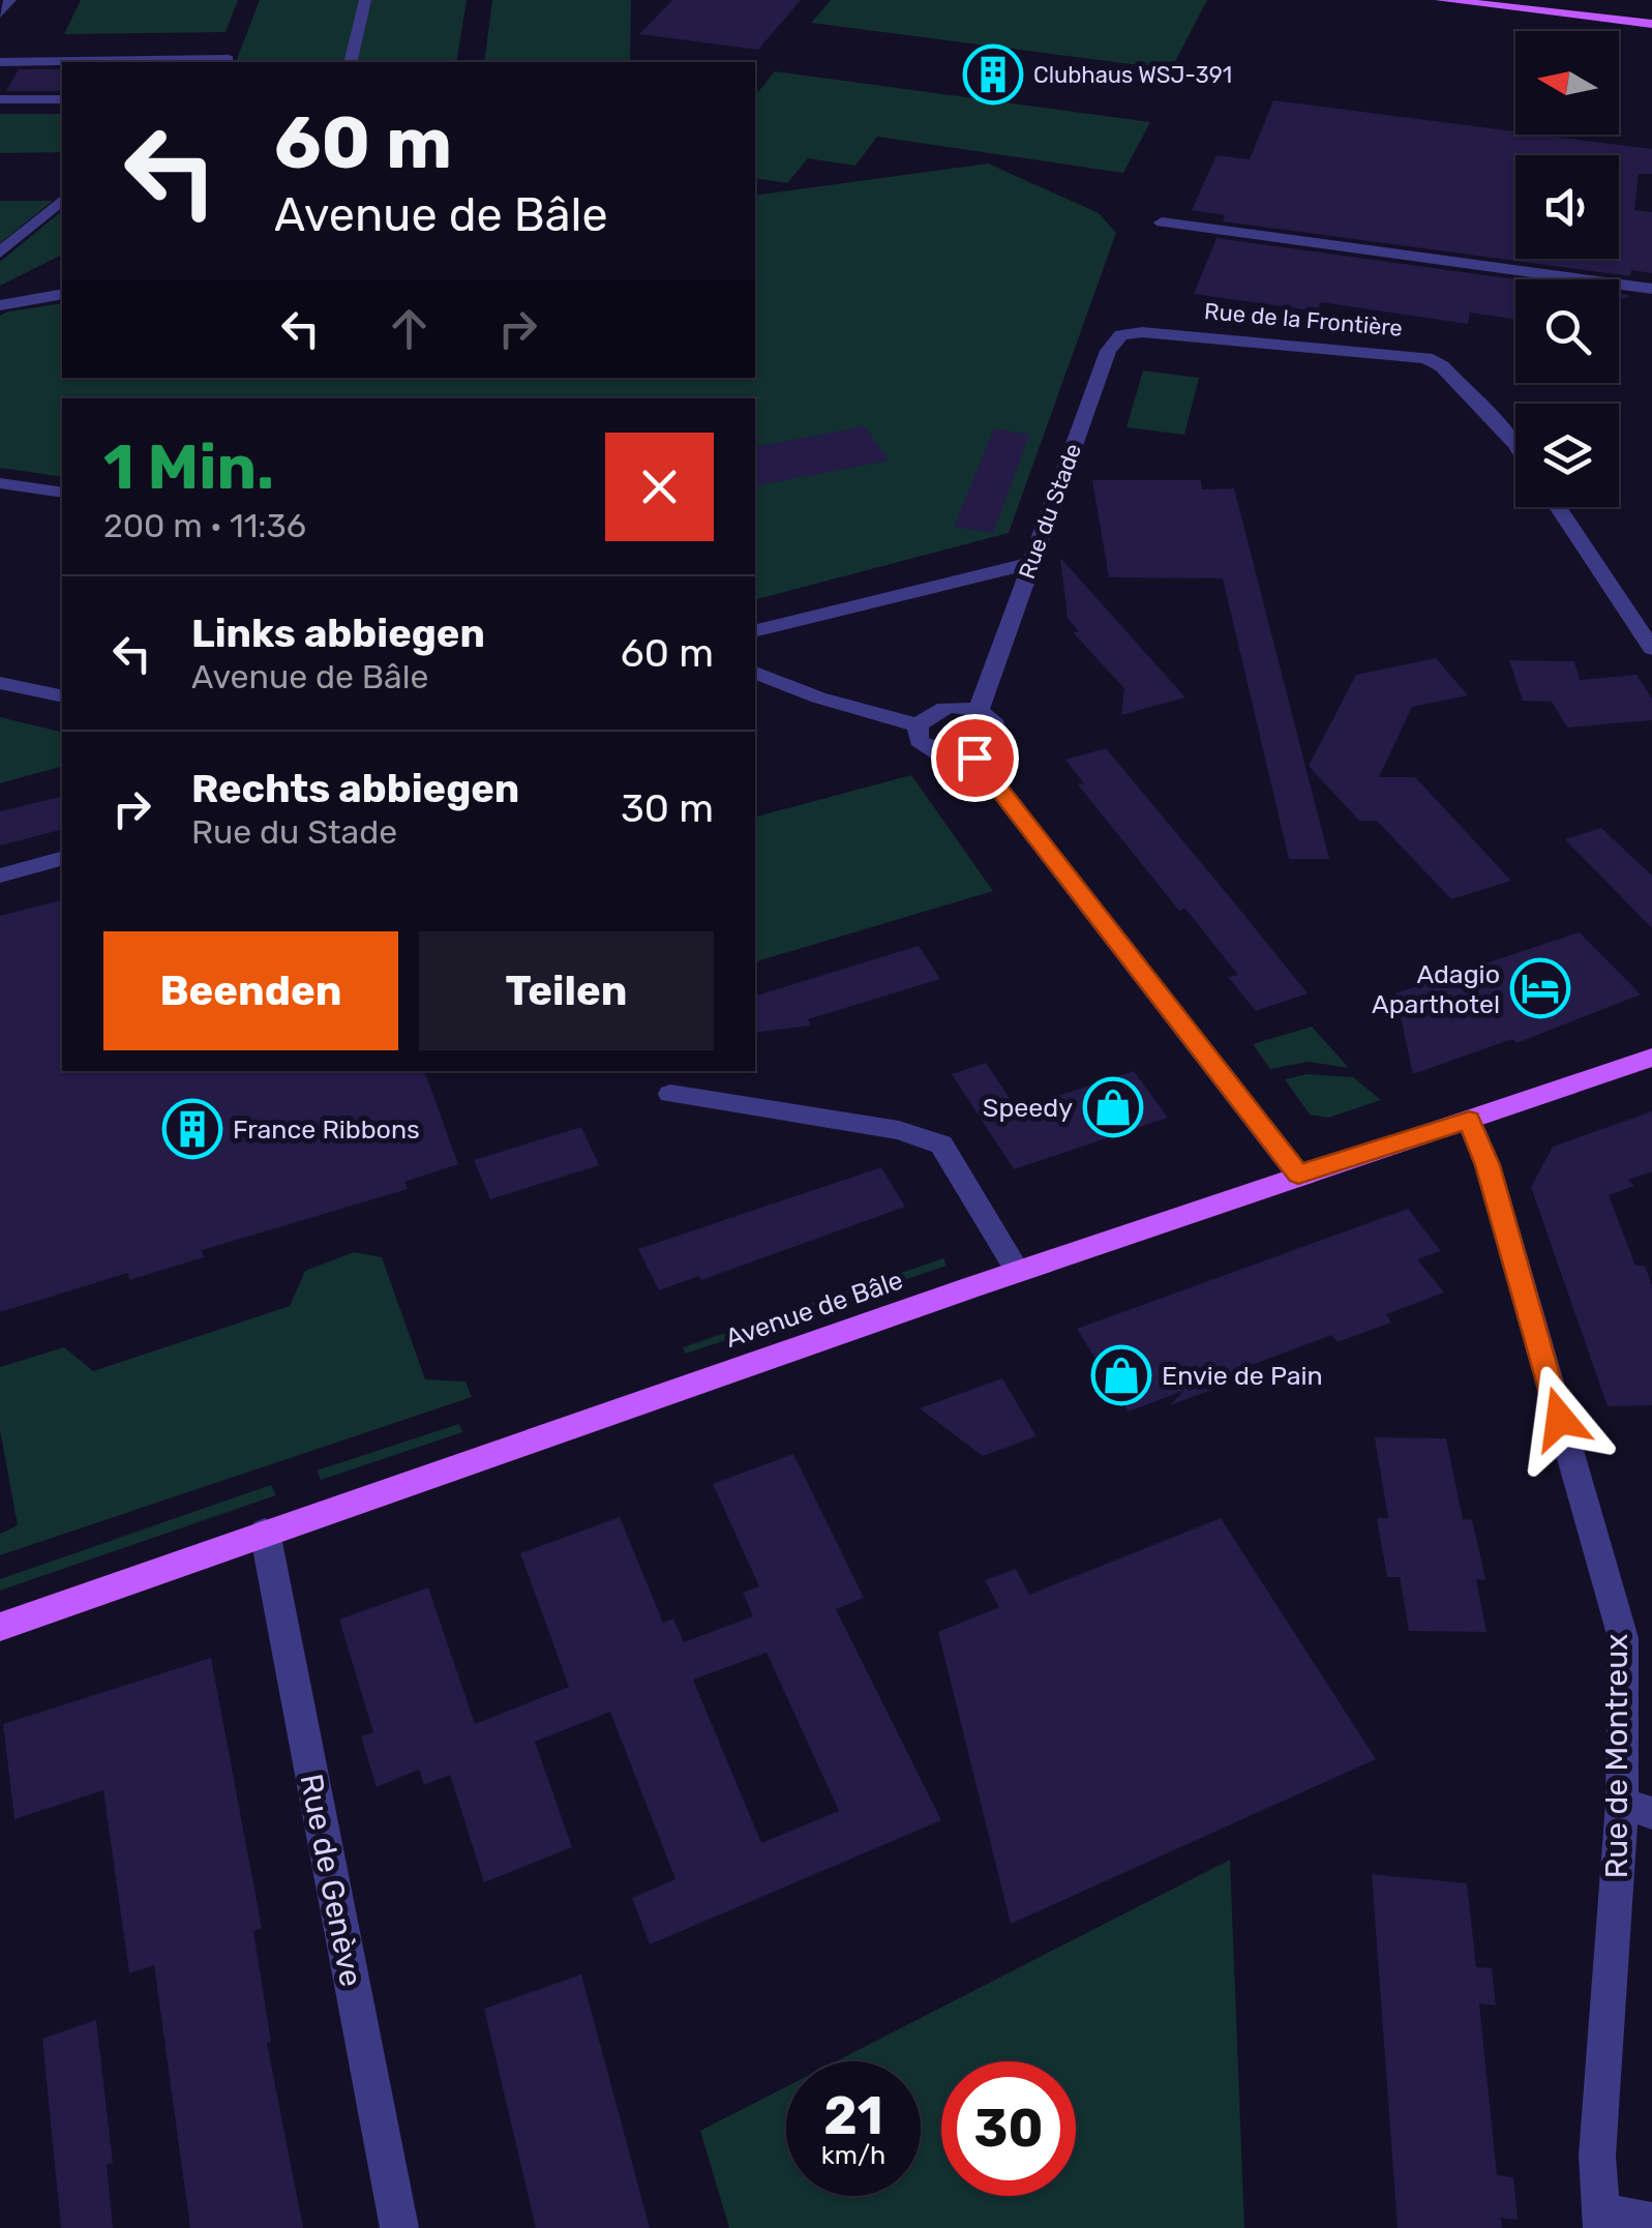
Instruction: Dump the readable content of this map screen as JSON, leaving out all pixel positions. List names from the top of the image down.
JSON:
{
  "streets": {
    "main road": ["Avenue de Bâle"],
    "street": [
      "Rue de la Frontière",
      "Rue du Stade",
      "Rue de Montreux",
      "Rue de Genève"
    ]
  },
  "crossings": [
    ["Rue de la Frontière", "Rue du Stade"],
    ["Avenue de Bâle", "Rue de Montreux"],
    ["Avenue de Bâle", "Rue de Genève"]
  ],
  "places": {
    "building": ["Clubhaus WSJ-391", "France Ribbons"],
    "hotel": ["Adagio Aparthotel"],
    "shop": ["Speedy", "Envie de Pain"]
  },
  "north": "left",
  "page": {
    "turn": ["60 m", "Avenue de Bâle"],
    "heading": ["1 Min.", "200 m · 11:36"],
    "list": [
      {
        "name": "Links abbiegen",
        "note": "Avenue de Bâle",
        "value": "60 m"
      },
      {
        "name": "Rechts abbiegen",
        "note": "Rue du Stade",
        "value": "30 m"
      }
    ],
    "buttons": ["Beenden", "Teilen"],
    "speed": "21 km/h",
    "limit": "30"
  }
}
